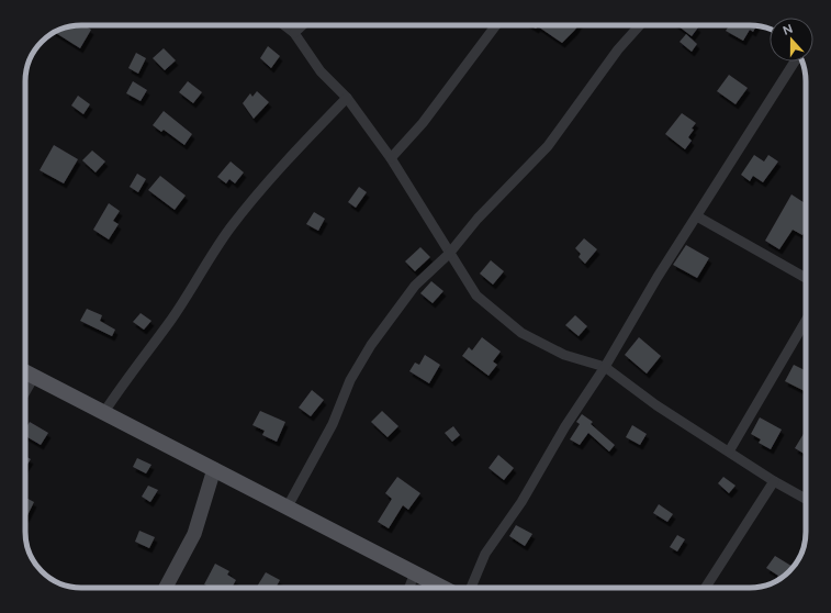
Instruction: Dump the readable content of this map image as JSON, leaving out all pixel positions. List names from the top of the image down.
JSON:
{
  "north": "top"
}
